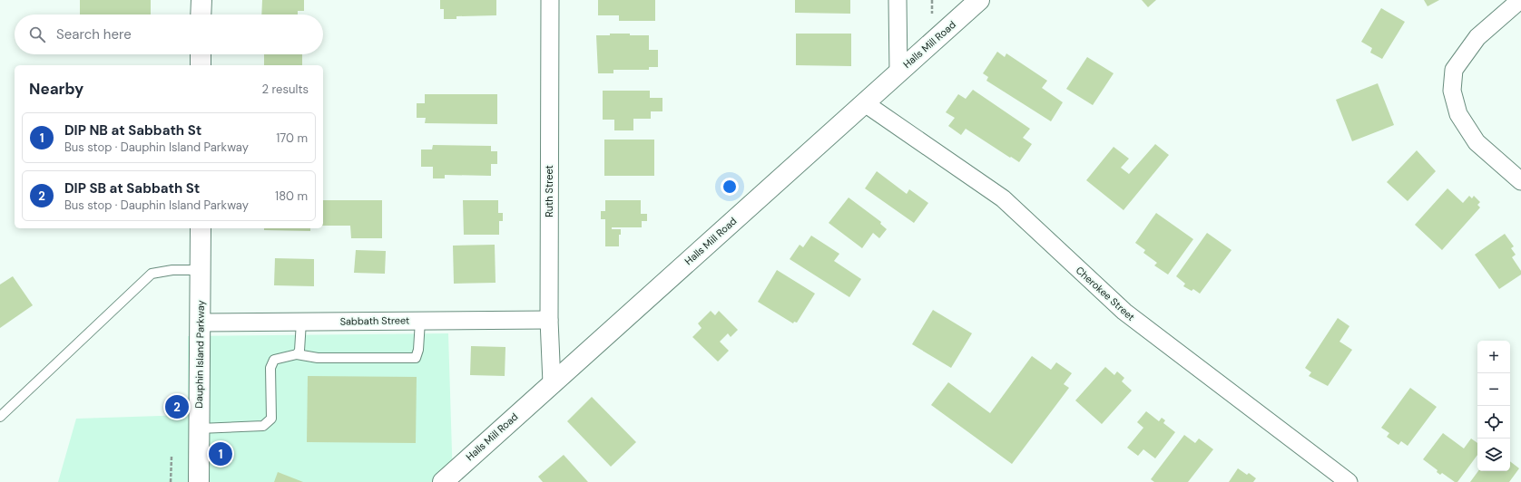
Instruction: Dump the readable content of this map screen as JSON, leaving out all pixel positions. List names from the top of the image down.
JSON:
{
  "streets": {
    "street": [
      "Halls Mill Road",
      "Ruth Street",
      "Cherokee Street",
      "Sabbath Street",
      "Dauphin Island Parkway"
    ]
  },
  "crossings": [
    ["Halls Mill Road", "Ruth Street"],
    ["Halls Mill Road", "Cherokee Street"],
    ["Ruth Street", "Sabbath Street"],
    ["Sabbath Street", "Dauphin Island Parkway"]
  ],
  "page": {
    "search": "Search here",
    "heading": ["Nearby", "2 results"],
    "list": [
      {
        "mark": "1",
        "name": "DIP NB at Sabbath St",
        "note": "Bus stop · Dauphin Island Parkway",
        "value": "170 m"
      },
      {
        "mark": "2",
        "name": "DIP SB at Sabbath St",
        "note": "Bus stop · Dauphin Island Parkway",
        "value": "180 m"
      }
    ],
    "map_buttons": ["+", "−"],
    "pins": ["2", "1"]
  }
}
